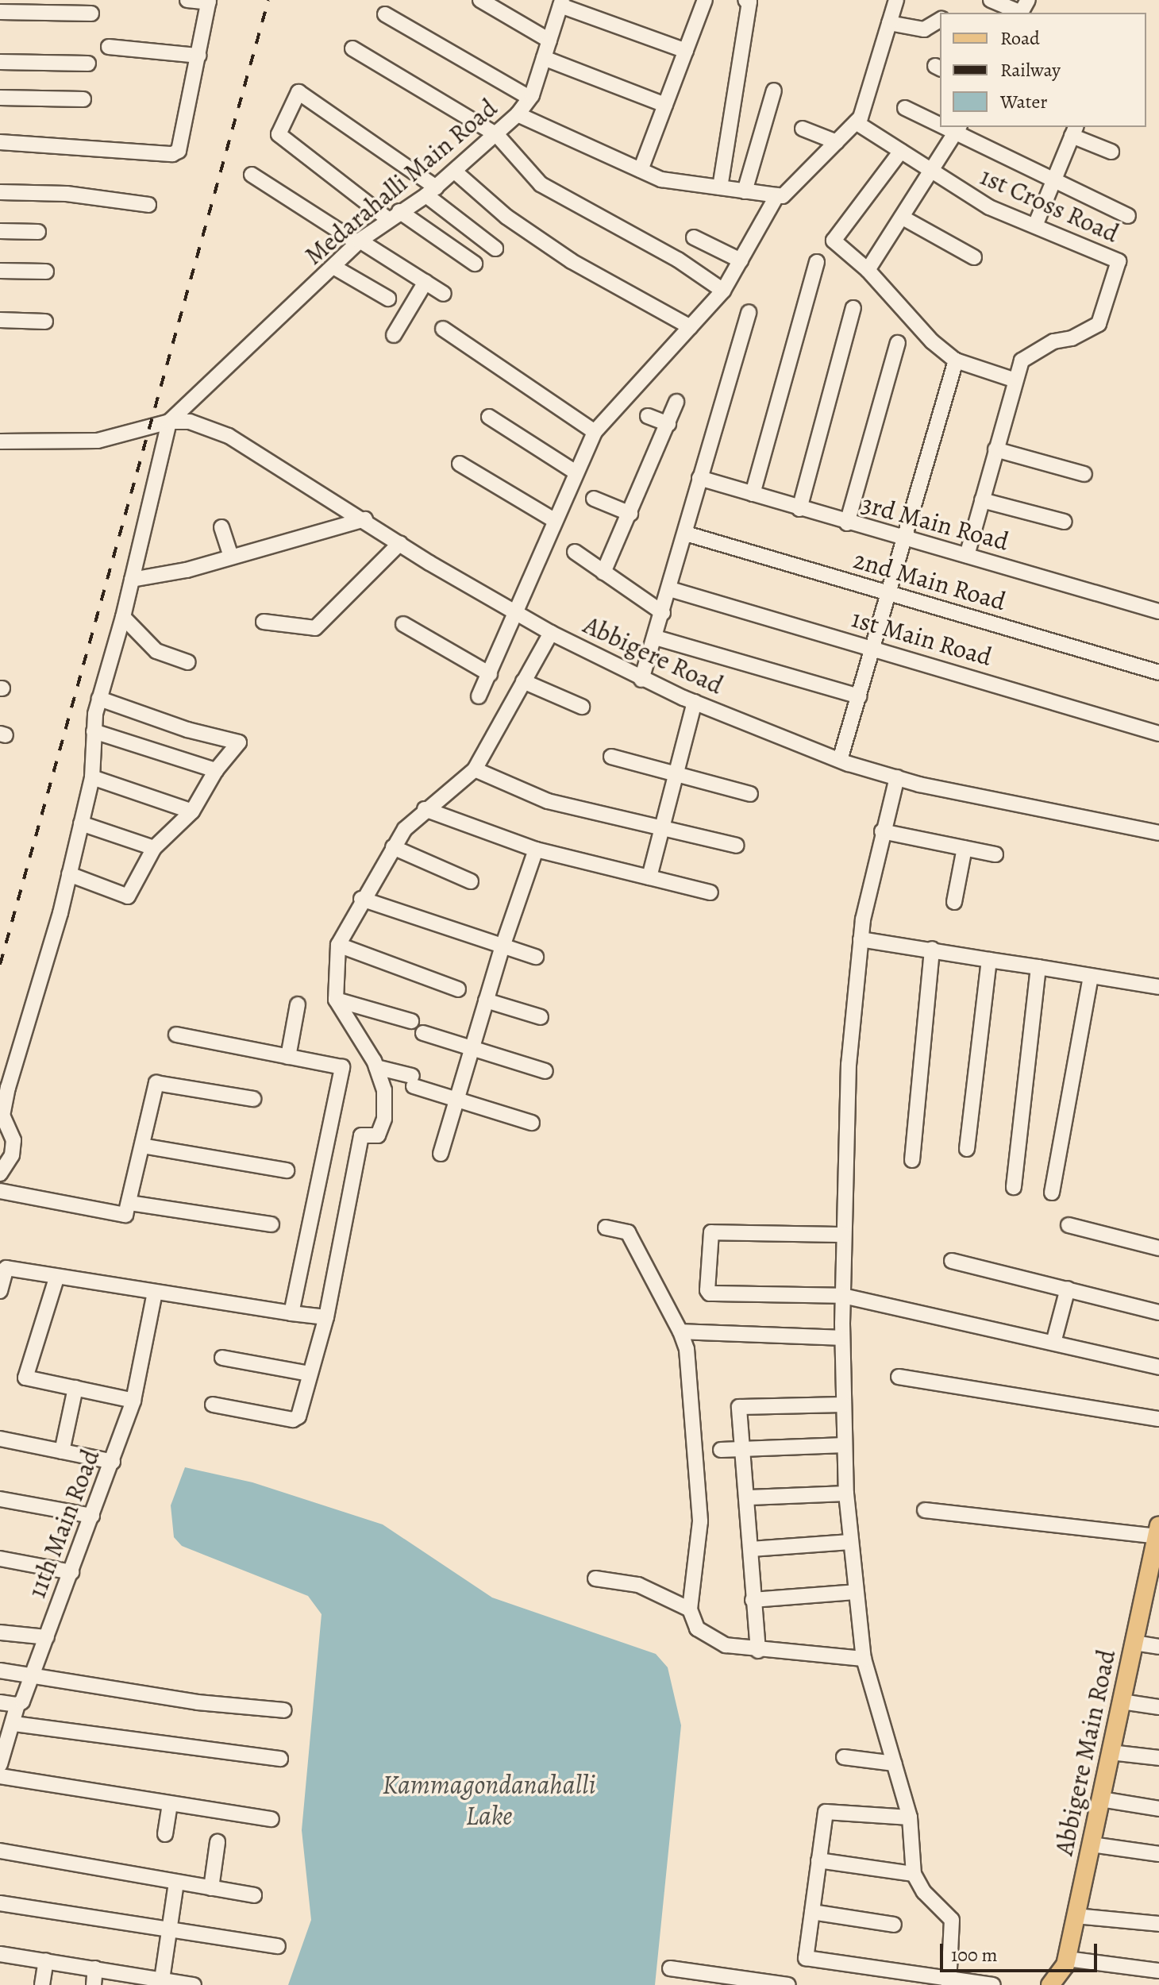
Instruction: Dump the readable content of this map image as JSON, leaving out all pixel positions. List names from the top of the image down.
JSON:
{
  "streets": {
    "main road": ["Abbigere Main Road"],
    "street": [
      "Medarahalli Main Road",
      "1st Cross Road",
      "3rd Main Road",
      "2nd Main Road",
      "1st Main Road",
      "Abbigere Road",
      "11th Main Road"
    ]
  },
  "crossings": [
    ["Medarahalli Main Road", "Abbigere Road"],
    ["1st Cross Road", "3rd Main Road"]
  ],
  "water": ["Kammagondanahalli Lake"],
  "legend": ["Road", "Railway", "Water"],
  "scale_bar": "100 m"
}
